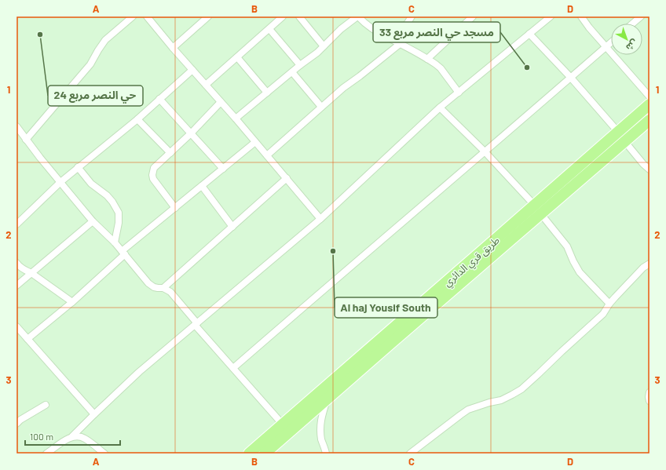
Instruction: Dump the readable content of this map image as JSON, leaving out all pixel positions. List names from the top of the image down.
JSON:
{
  "streets": {
    "highway": ["طريق قري الدائري"]
  },
  "places": ["حي النصر مربع 24", "مسجد حي النصر مربع 33", "Al haj Yousif South"],
  "scale_bar": "100 m",
  "north": "bottom right",
  "grid": {
    "columns": [
      "A",
      "B",
      "C",
      "D"
    ],
    "rows": ["1", "2", "3"]
  }
}
